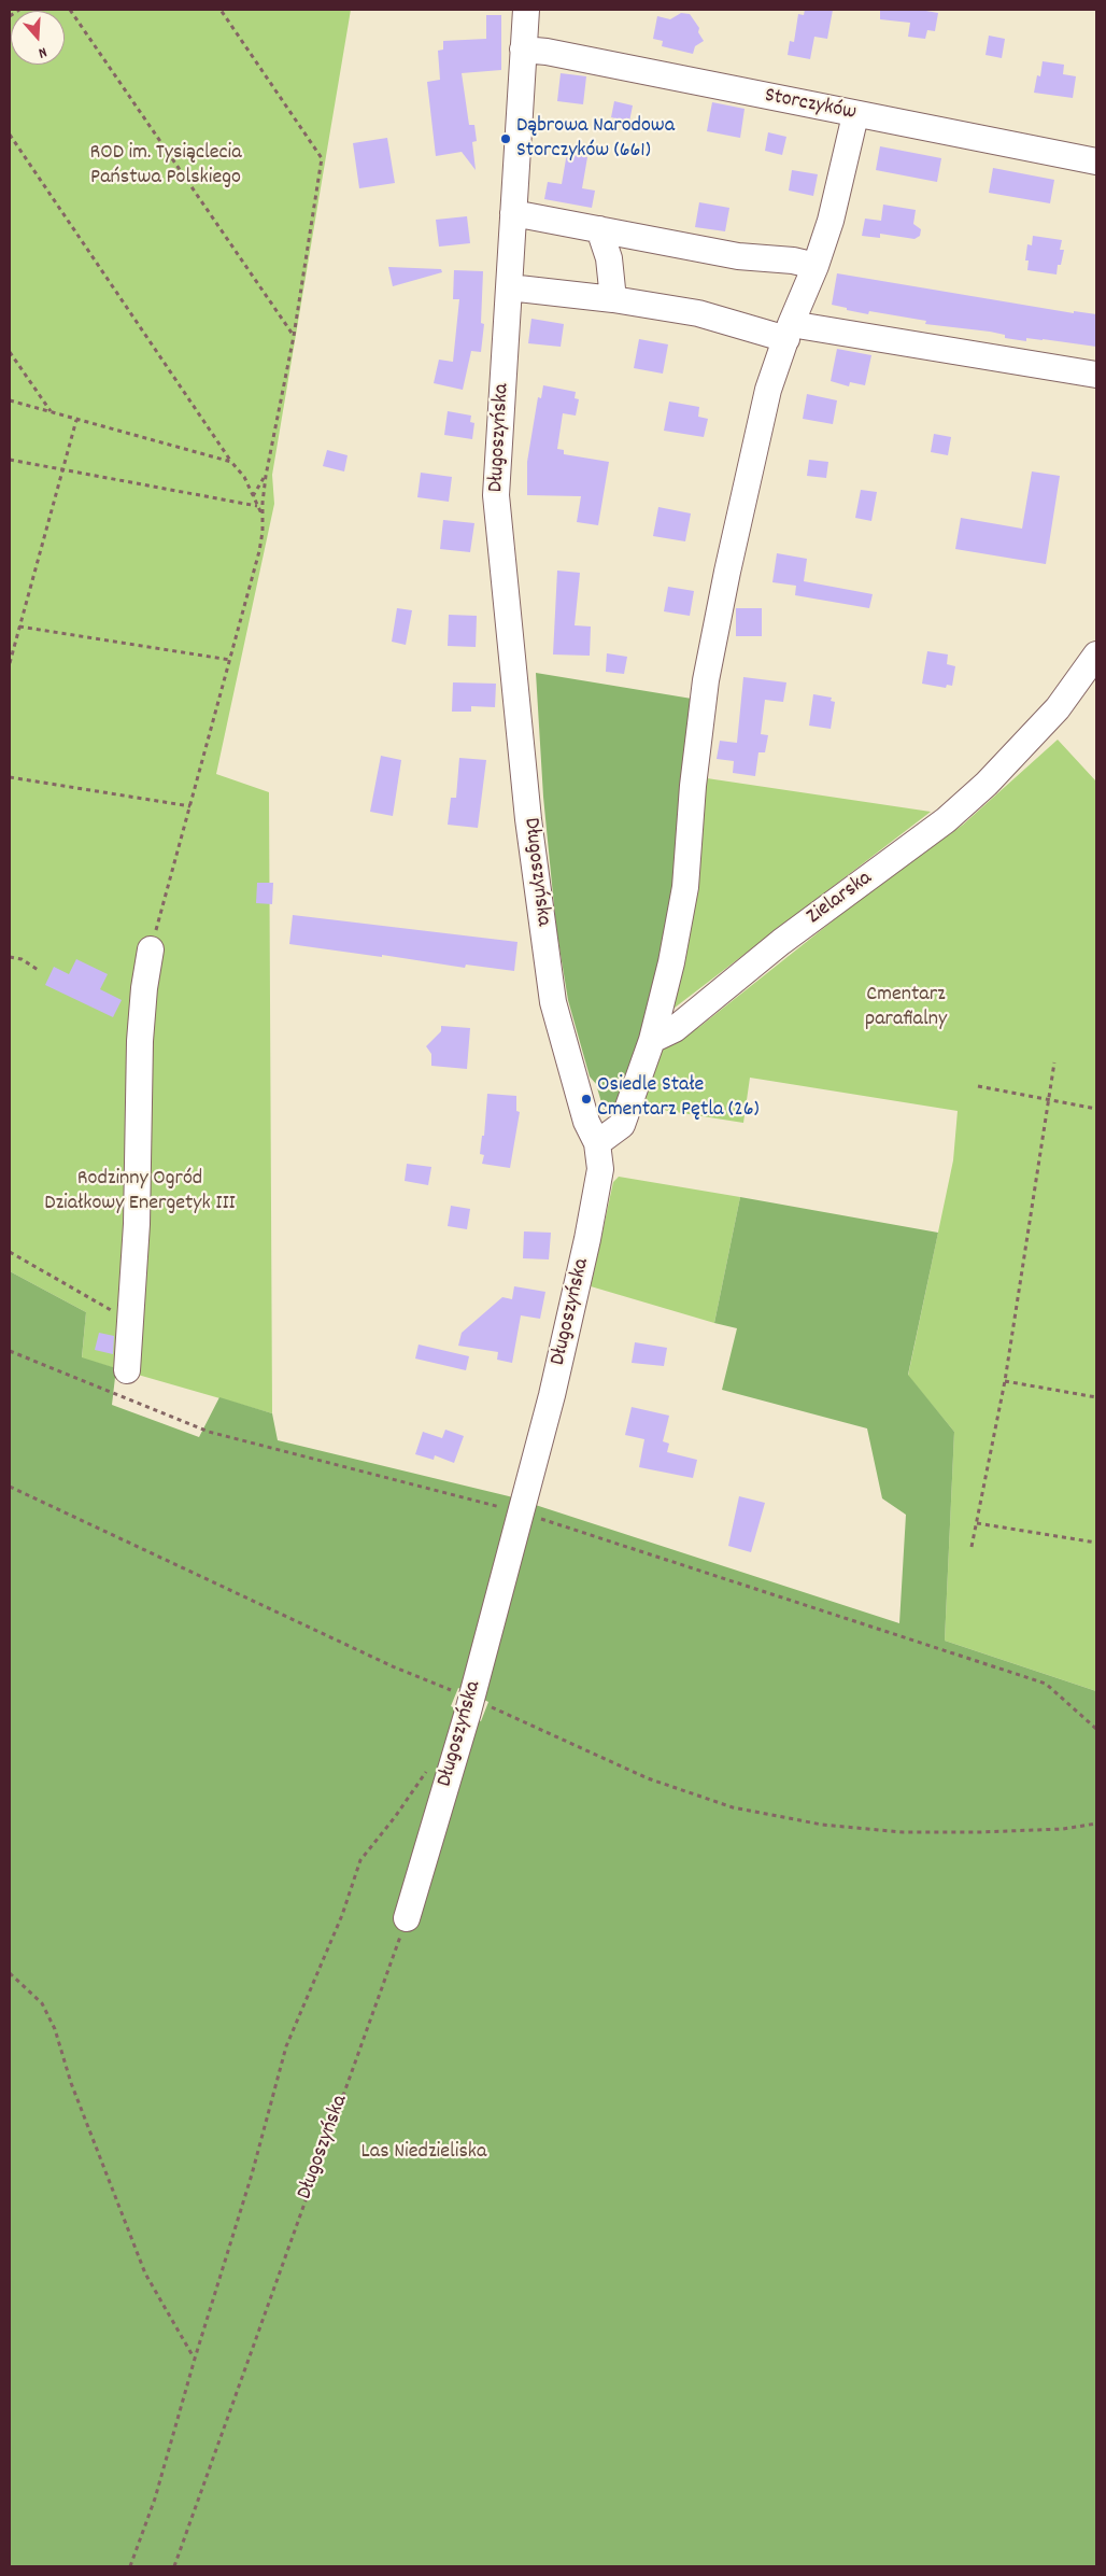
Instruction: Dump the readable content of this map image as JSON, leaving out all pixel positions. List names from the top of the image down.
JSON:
{
  "streets": {
    "street": ["Storczyków", "Długoszyńska", "Zielarska"]
  },
  "crossings": [
    ["Storczyków", "Długoszyńska"]
  ],
  "parks": [
    "ROD im. Tysiąclecia Państwa Polskiego",
    "Cmentarz parafialny",
    "Rodzinny Ogród Działkowy Energetyk III",
    "Las Niedzieliska"
  ],
  "places": ["Dąbrowa Narodowa Storczyków (661)", "Osiedle Stałe Cmentarz Pętla (26)"],
  "north": "bottom"
}
